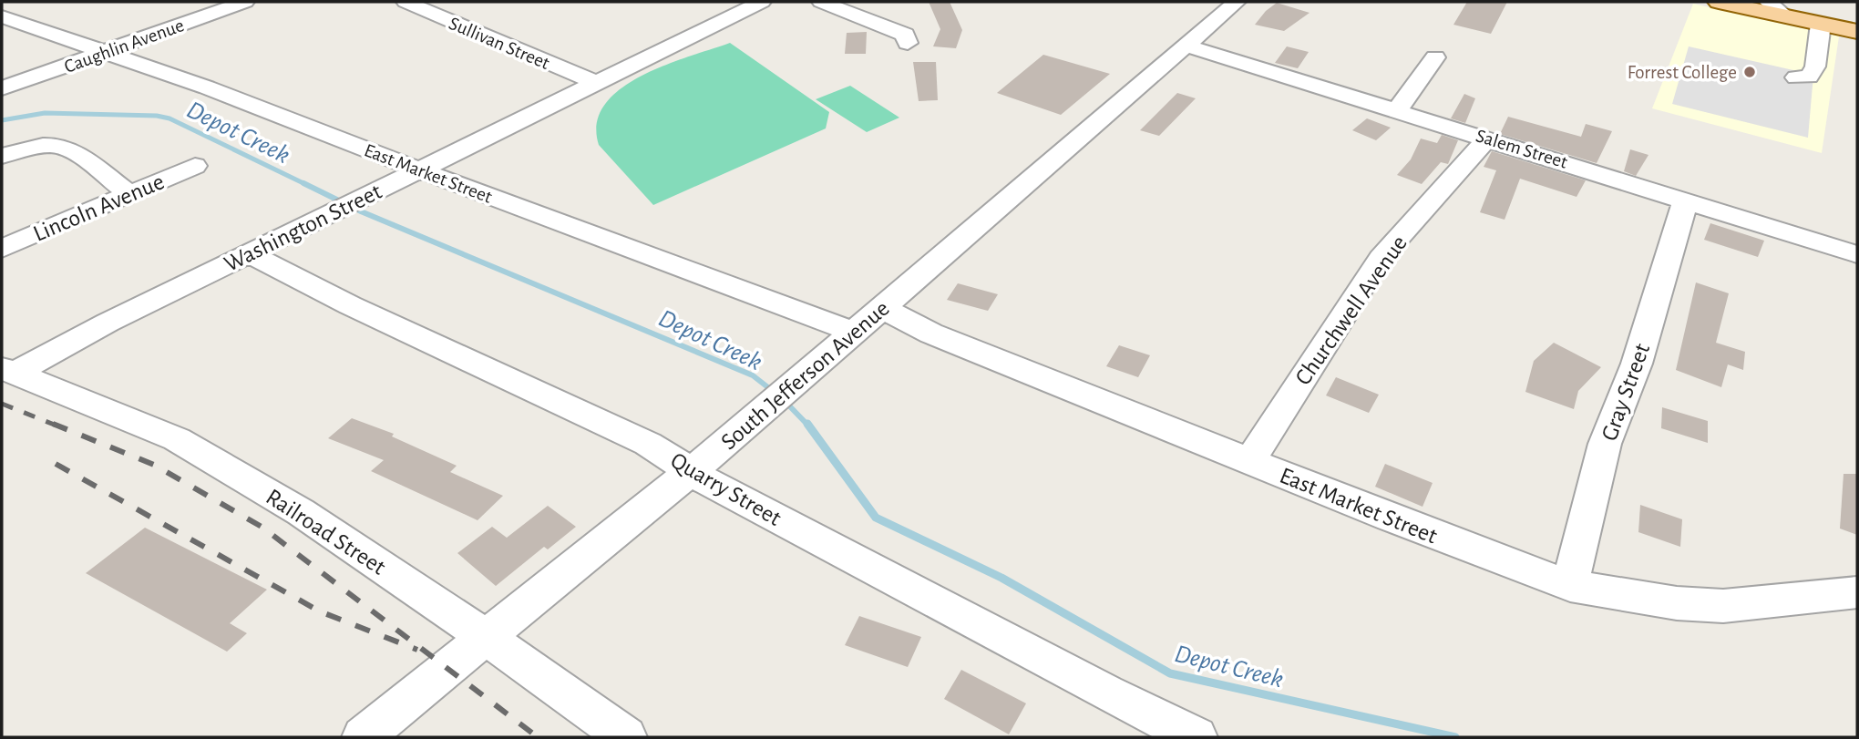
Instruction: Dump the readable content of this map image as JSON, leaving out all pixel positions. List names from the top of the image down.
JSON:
{
  "streets": {
    "street": [
      "Sullivan Street",
      "Caughlin Avenue",
      "Salem Street",
      "East Market Street",
      "Lincoln Avenue",
      "Washington Street",
      "Churchwell Avenue",
      "South Jefferson Avenue",
      "Gray Street",
      "Quarry Street",
      "Railroad Street"
    ]
  },
  "crossings": [
    ["Sullivan Street", "Washington Street"],
    ["Caughlin Avenue", "East Market Street"],
    ["Salem Street", "Churchwell Avenue"],
    ["Salem Street", "South Jefferson Avenue"],
    ["Salem Street", "Gray Street"],
    ["East Market Street", "Washington Street"],
    ["East Market Street", "Churchwell Avenue"],
    ["East Market Street", "South Jefferson Avenue"],
    ["East Market Street", "Gray Street"],
    ["Washington Street", "Quarry Street"],
    ["Washington Street", "Railroad Street"],
    ["South Jefferson Avenue", "Quarry Street"],
    ["South Jefferson Avenue", "Railroad Street"]
  ],
  "water": ["Depot Creek"],
  "places": ["Forrest College"]
}
